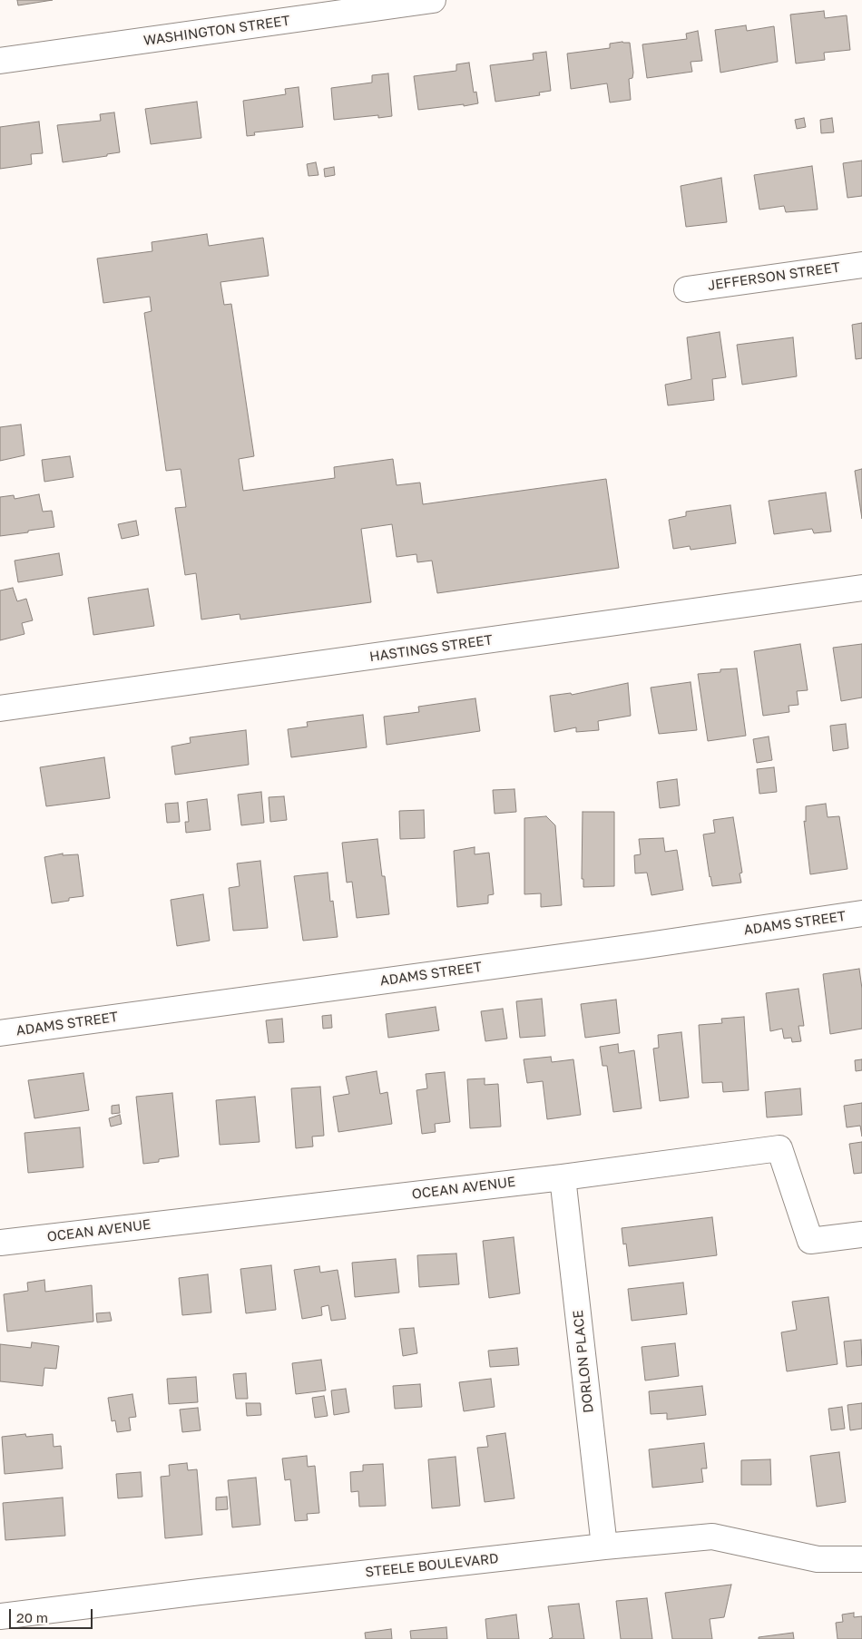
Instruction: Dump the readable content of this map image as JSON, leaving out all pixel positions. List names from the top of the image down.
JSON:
{
  "streets": {
    "street": [
      "WASHINGTON STREET",
      "JEFFERSON STREET",
      "HASTINGS STREET",
      "ADAMS STREET",
      "OCEAN AVENUE",
      "DORLON PLACE",
      "STEELE BOULEVARD"
    ]
  },
  "crossings": [
    ["OCEAN AVENUE", "DORLON PLACE"],
    ["DORLON PLACE", "STEELE BOULEVARD"]
  ],
  "scale_bar": "20 m"
}
